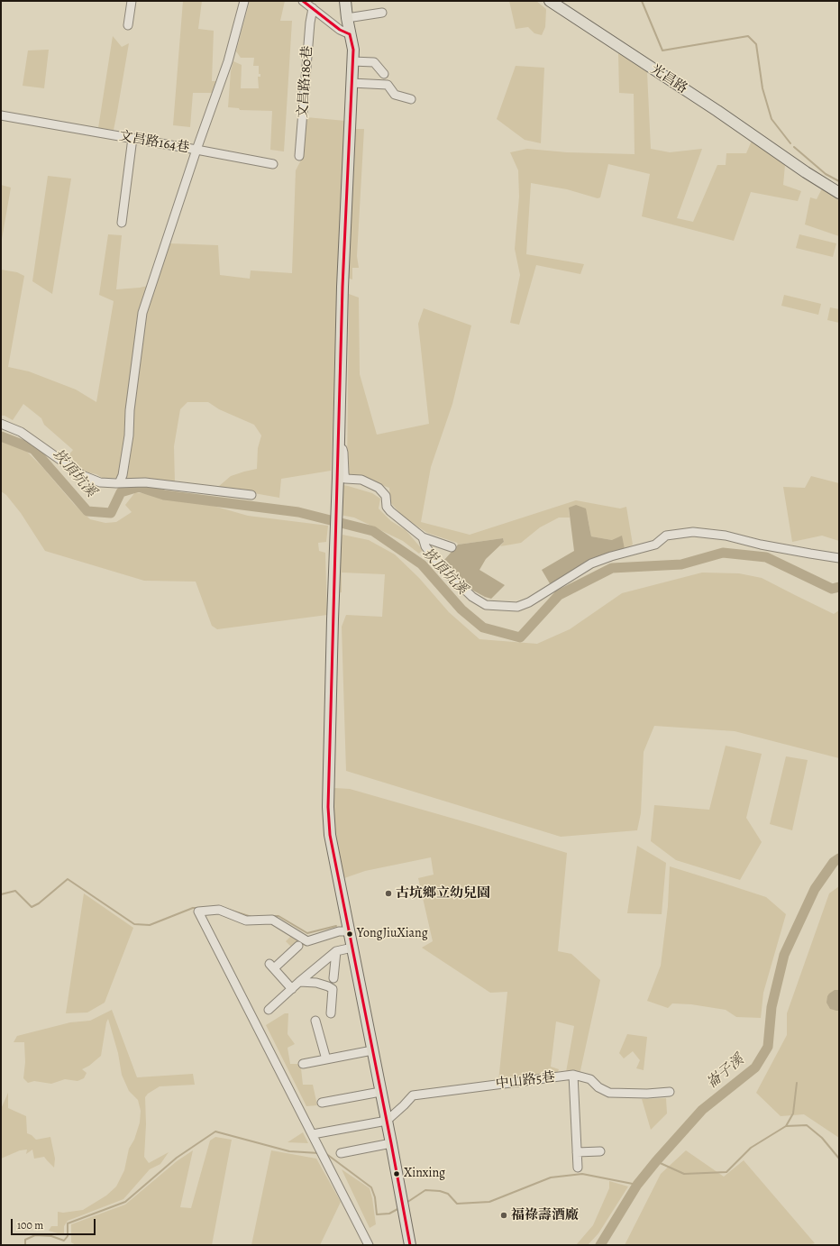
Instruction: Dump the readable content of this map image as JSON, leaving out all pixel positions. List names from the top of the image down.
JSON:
{
  "streets": {
    "main road": ["光昌路"],
    "street": ["文昌路180巷", "文昌路164巷", "中山路5巷"]
  },
  "water": ["崁頂坑溪", "崙子溪"],
  "places": [
    "古坑鄉立幼兒園",
    "YongJiuXiang",
    "Xinxing",
    "福祿壽酒廠"
  ],
  "scale_bar": "100 m"
}
